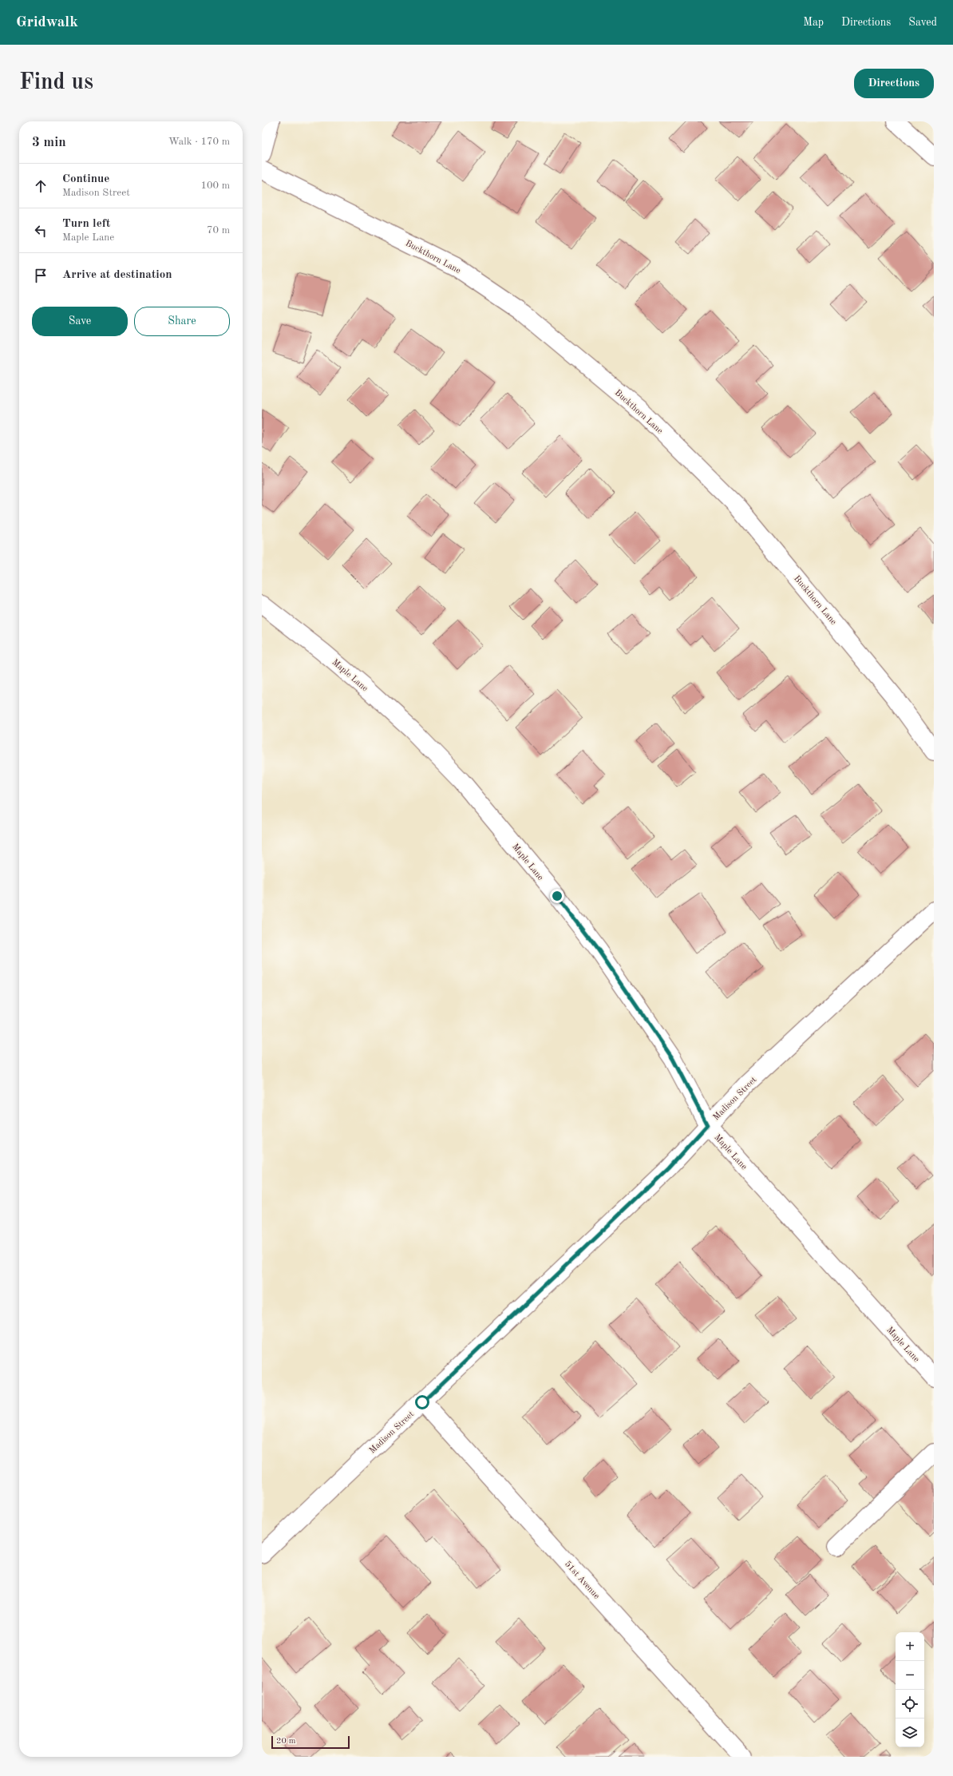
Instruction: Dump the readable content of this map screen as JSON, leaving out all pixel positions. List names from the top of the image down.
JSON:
{
  "streets": {
    "street": [
      "Buckthorn Lane",
      "Maple Lane",
      "Madison Street",
      "51st Avenue"
    ]
  },
  "crossings": [
    ["Maple Lane", "Madison Street"],
    ["Madison Street", "51st Avenue"]
  ],
  "scale_bar": "20 m",
  "page": {
    "header": "Gridwalk",
    "nav": ["Map", "Directions", "Saved"],
    "buttons": [
      "Directions",
      ["Save", "Share"]
    ],
    "title": "Find us",
    "heading": ["3 min", "Walk · 170 m"],
    "list": [
      ["Continue", "Madison Street", "100 m"],
      ["Turn left", "Maple Lane", "70 m"],
      "Arrive at destination"
    ],
    "map_buttons": ["+", "−"],
    "scale": "20 m"
  }
}
